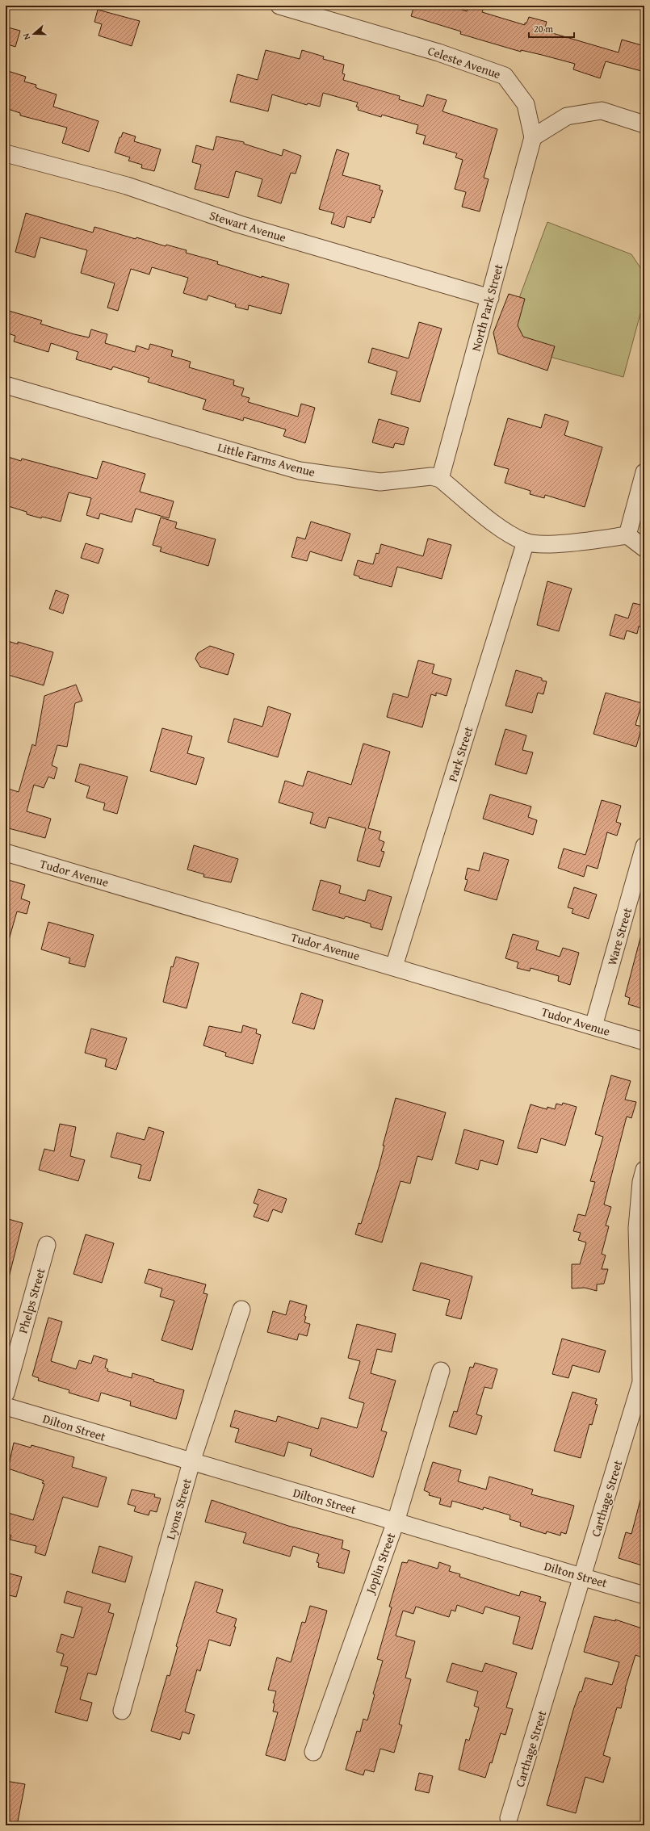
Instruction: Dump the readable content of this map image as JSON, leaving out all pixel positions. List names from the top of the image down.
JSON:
{
  "streets": {
    "street": [
      "Celeste Avenue",
      "Stewart Avenue",
      "North Park Street",
      "Little Farms Avenue",
      "Park Street",
      "Tudor Avenue",
      "Ware Street",
      "Phelps Street",
      "Dilton Street",
      "Carthage Street",
      "Lyons Street",
      "Joplin Street"
    ]
  },
  "crossings": [
    ["Celeste Avenue", "North Park Street"],
    ["Stewart Avenue", "North Park Street"],
    ["North Park Street", "Little Farms Avenue"],
    ["Park Street", "Tudor Avenue"],
    ["Tudor Avenue", "Ware Street"],
    ["Dilton Street", "Carthage Street"],
    ["Dilton Street", "Lyons Street"],
    ["Dilton Street", "Joplin Street"]
  ],
  "scale_bar": "20 m",
  "north": "left"
}
